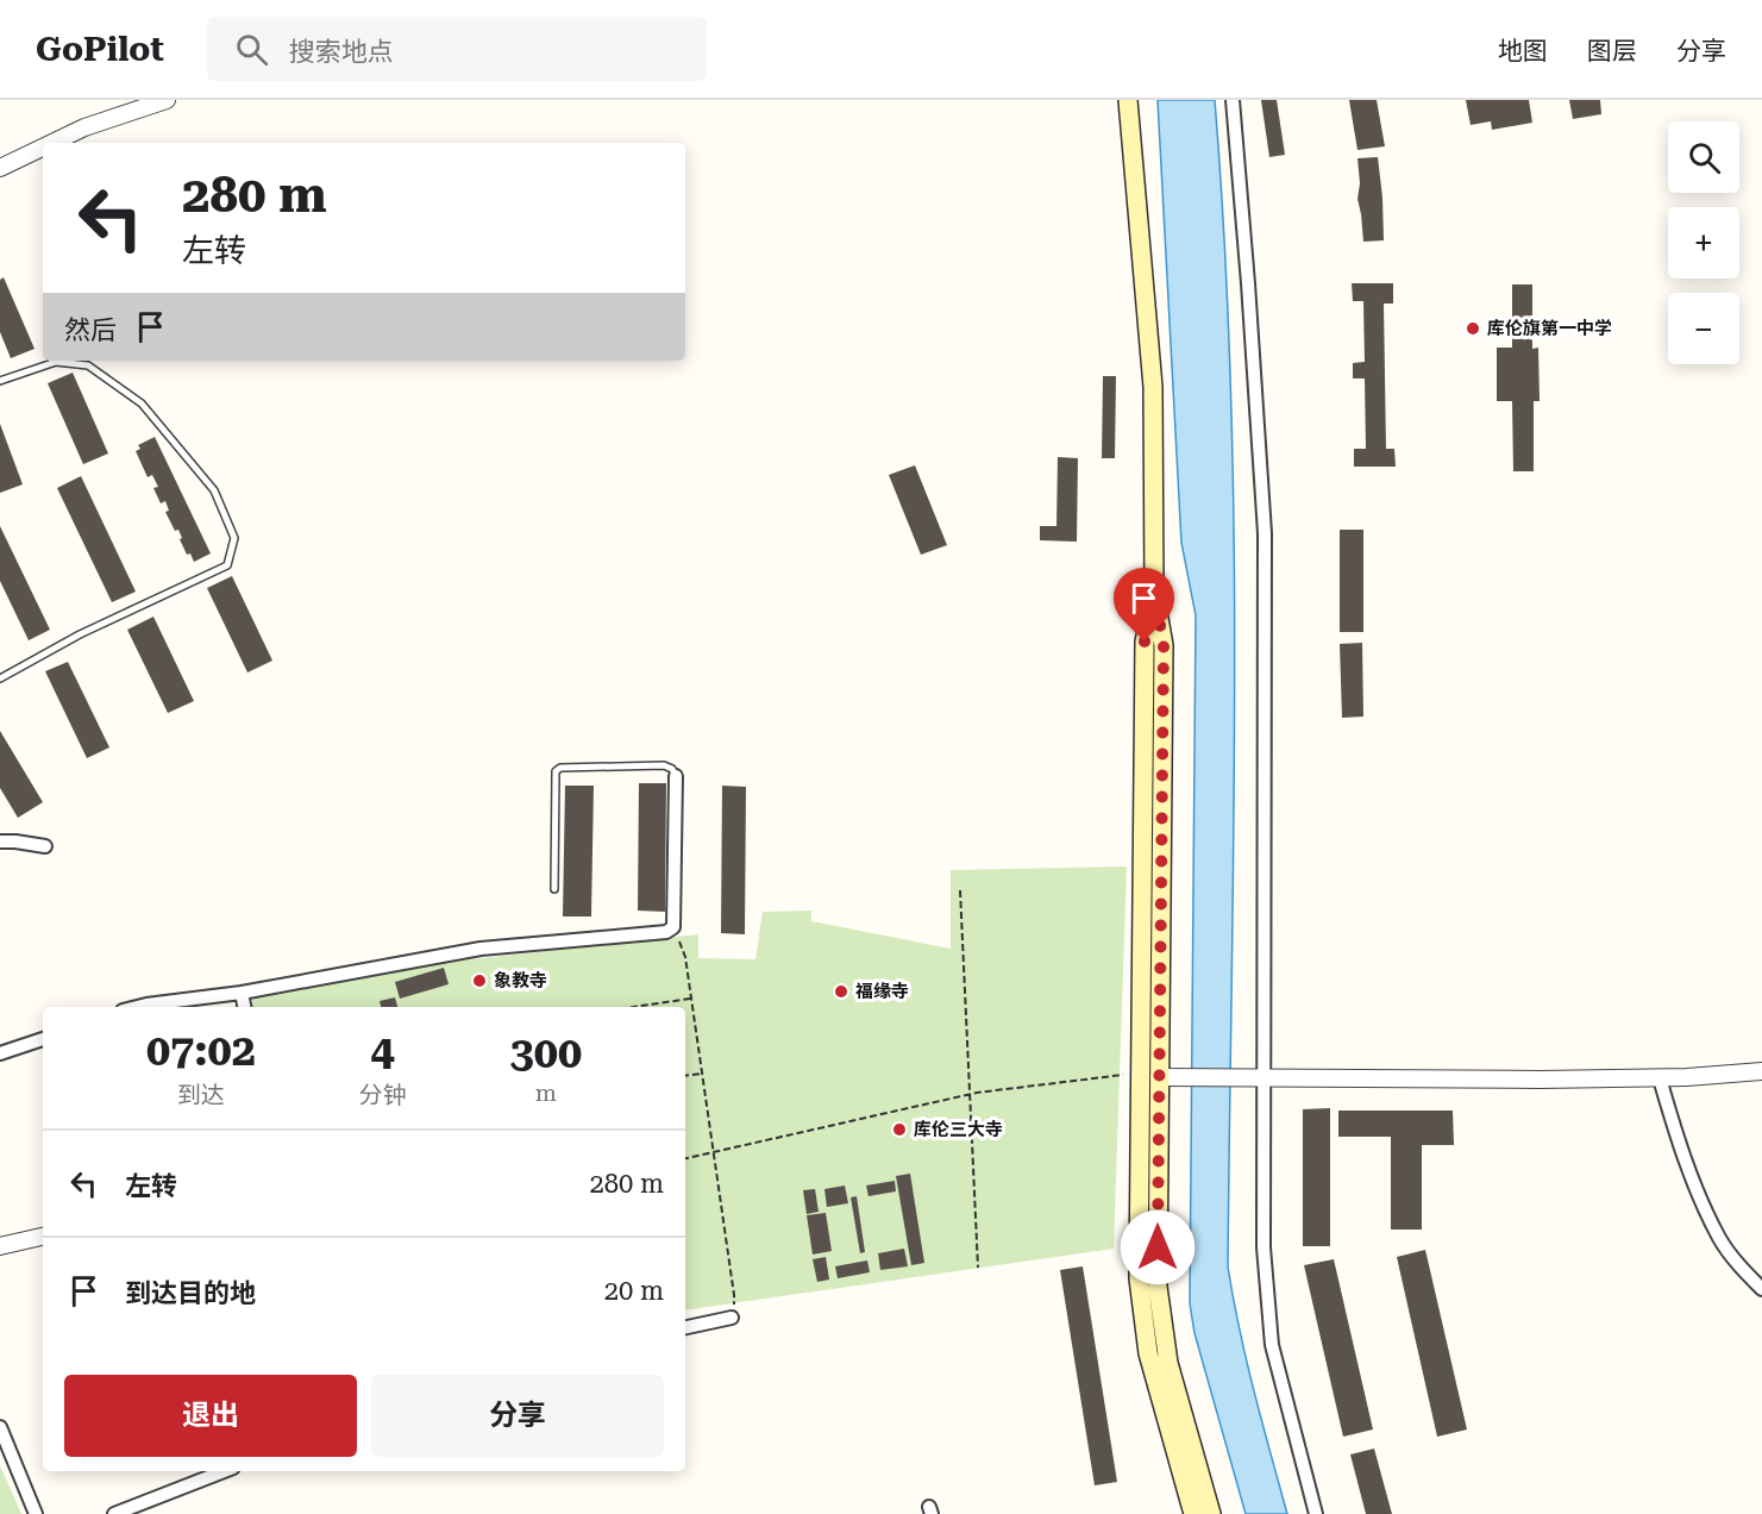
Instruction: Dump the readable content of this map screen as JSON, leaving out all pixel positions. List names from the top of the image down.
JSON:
{
  "places": [
    "库伦旗第一中学",
    "象教寺",
    "福缘寺",
    "库伦三大寺"
  ],
  "page": {
    "header": "GoPilot",
    "search": "搜索地点",
    "nav": ["地图", "图层", "分享"],
    "map_buttons": ["+", "−"],
    "turn": ["280 m", "左转"],
    "then": "然后",
    "eta": [
      "07:02",
      "到达",
      "4",
      "分钟",
      "300",
      "m"
    ],
    "list": [
      {
        "name": "左转",
        "value": "280 m"
      },
      {
        "name": "到达目的地",
        "value": "20 m"
      }
    ],
    "buttons": ["退出", "分享"]
  }
}
